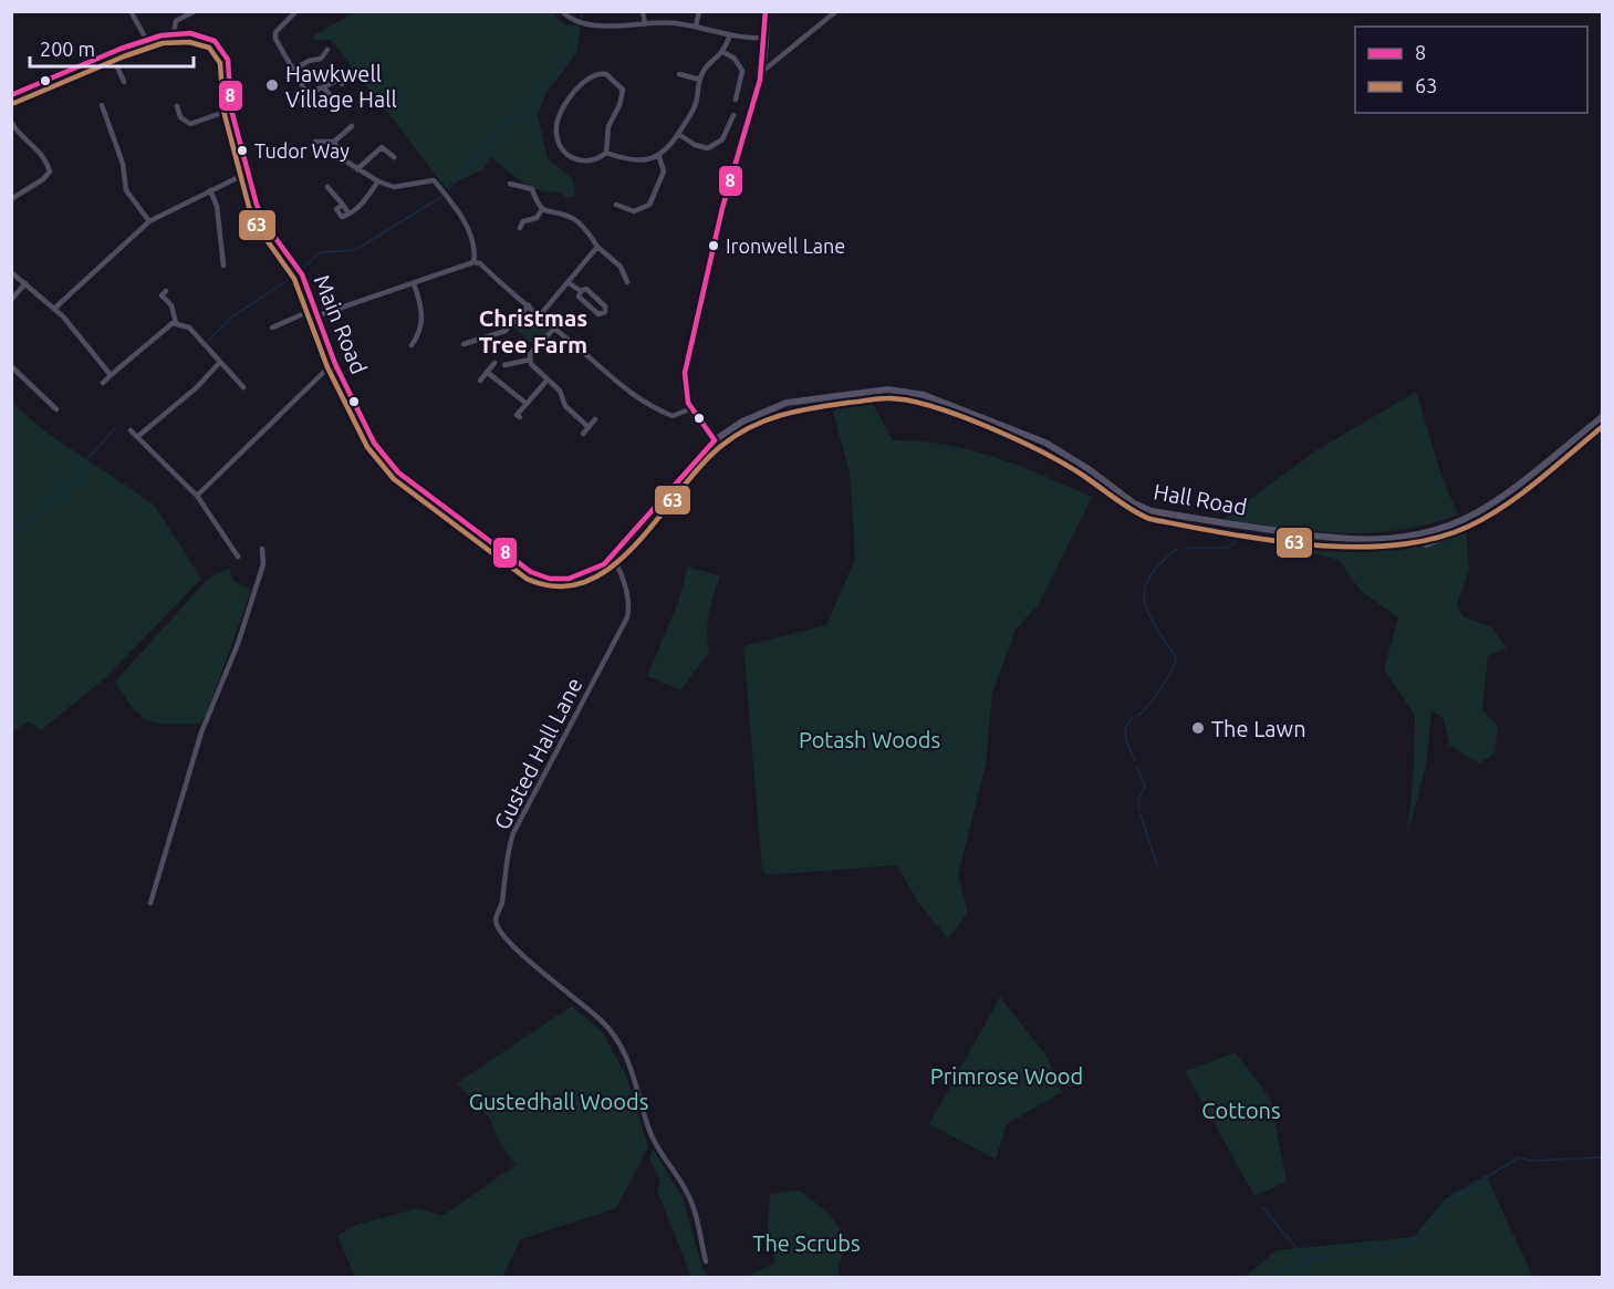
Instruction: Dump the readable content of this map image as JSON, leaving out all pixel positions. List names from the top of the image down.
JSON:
{
  "streets": {
    "main road": ["Main Road", "Hall Road"],
    "street": ["Gusted Hall Lane"]
  },
  "crossings": [
    ["Main Road", "Hall Road"],
    ["Main Road", "Gusted Hall Lane"]
  ],
  "districts": ["Christmas Tree Farm"],
  "parks": [
    "Potash Woods",
    "Primrose Wood",
    "Gustedhall Woods",
    "Cottons",
    "The Scrubs"
  ],
  "places": [
    "Hawkwell Village Hall",
    "Tudor Way",
    "Ironwell Lane",
    "The Lawn"
  ],
  "lines": ["transit line 8", "transit line 63"],
  "legend": ["8", "63"],
  "scale_bar": "200 m"
}
